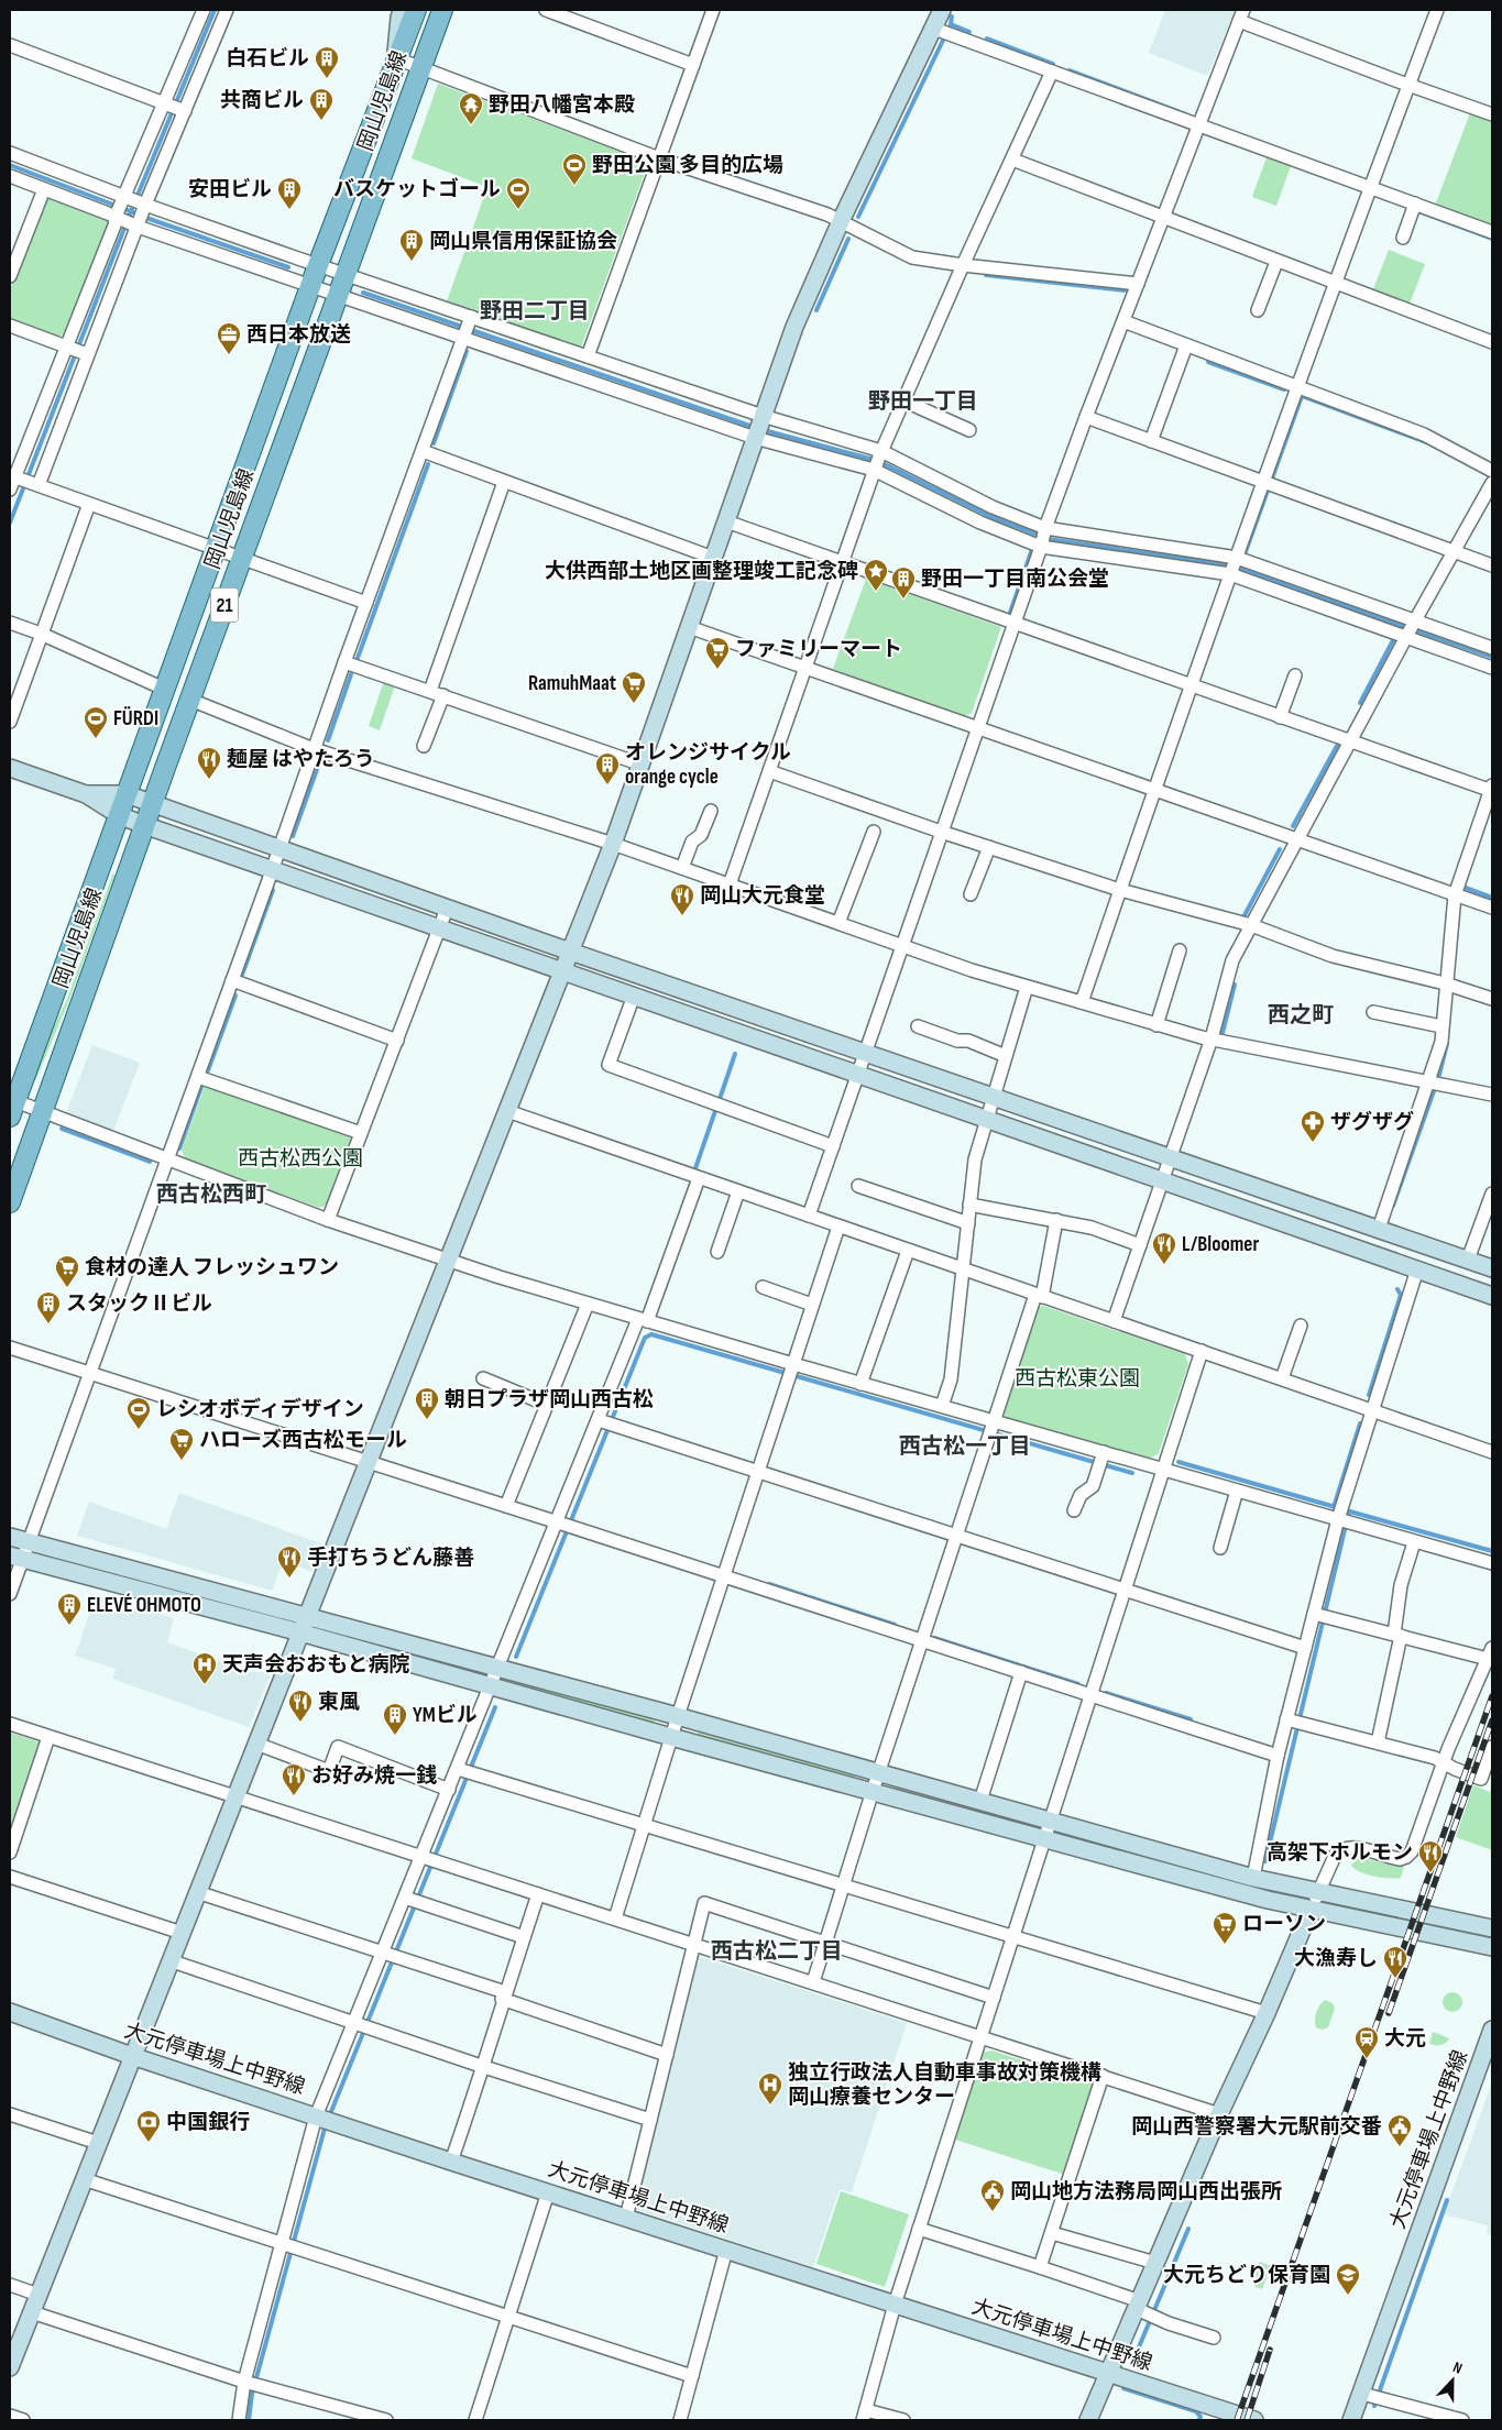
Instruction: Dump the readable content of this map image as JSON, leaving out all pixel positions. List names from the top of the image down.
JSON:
{
  "streets": {
    "main road": ["岡山児島線", "21"],
    "street": ["大元停車場上中野線"]
  },
  "districts": [
    "野田二丁目",
    "野田一丁目",
    "西之町",
    "西古松西町",
    "西古松一丁目",
    "西古松二丁目"
  ],
  "parks": ["西古松西公園", "西古松東公園"],
  "places": {
    "building": [
      "白石ビル",
      "共商ビル",
      "安田ビル",
      "岡山県信用保証協会",
      "野田一丁目南公会堂",
      "オレンジサイクル orange cycle",
      "スタックⅡビル",
      "朝日プラザ岡山西古松",
      "ELEVÉ OHMOTO",
      "YMビル"
    ],
    "temple": ["野田八幡宮本殿"],
    "sports": [
      "野田公園 多目的広場",
      "バスケットゴール",
      "FÜRDI",
      "レシオボディデザイン"
    ],
    "office": ["西日本放送"],
    "place": ["大供西部土地区画整理竣工記念碑"],
    "supermarket": [
      "ファミリーマート",
      "RamuhMaat",
      "食材の達人 フレッシュワン",
      "ハローズ西古松モール",
      "ローソン"
    ],
    "restaurant": [
      "麺屋 はやたろう",
      "岡山大元食堂",
      "L/Bloomer",
      "手打ちうどん藤善",
      "東風",
      "お好み焼一銭",
      "高架下ホルモン",
      "大漁寿し"
    ],
    "pharmacy": ["ザグザグ"],
    "hospital": ["天声会おおもと病院", "独立行政法人自動車事故対策機構 岡山療養センター"],
    "station": ["大元"],
    "bank": ["中国銀行"],
    "public building": ["岡山西警察署大元駅前交番", "岡山地方法務局岡山西出張所"],
    "school or university": ["大元ちどり保育園"]
  },
  "north": "top"
}
